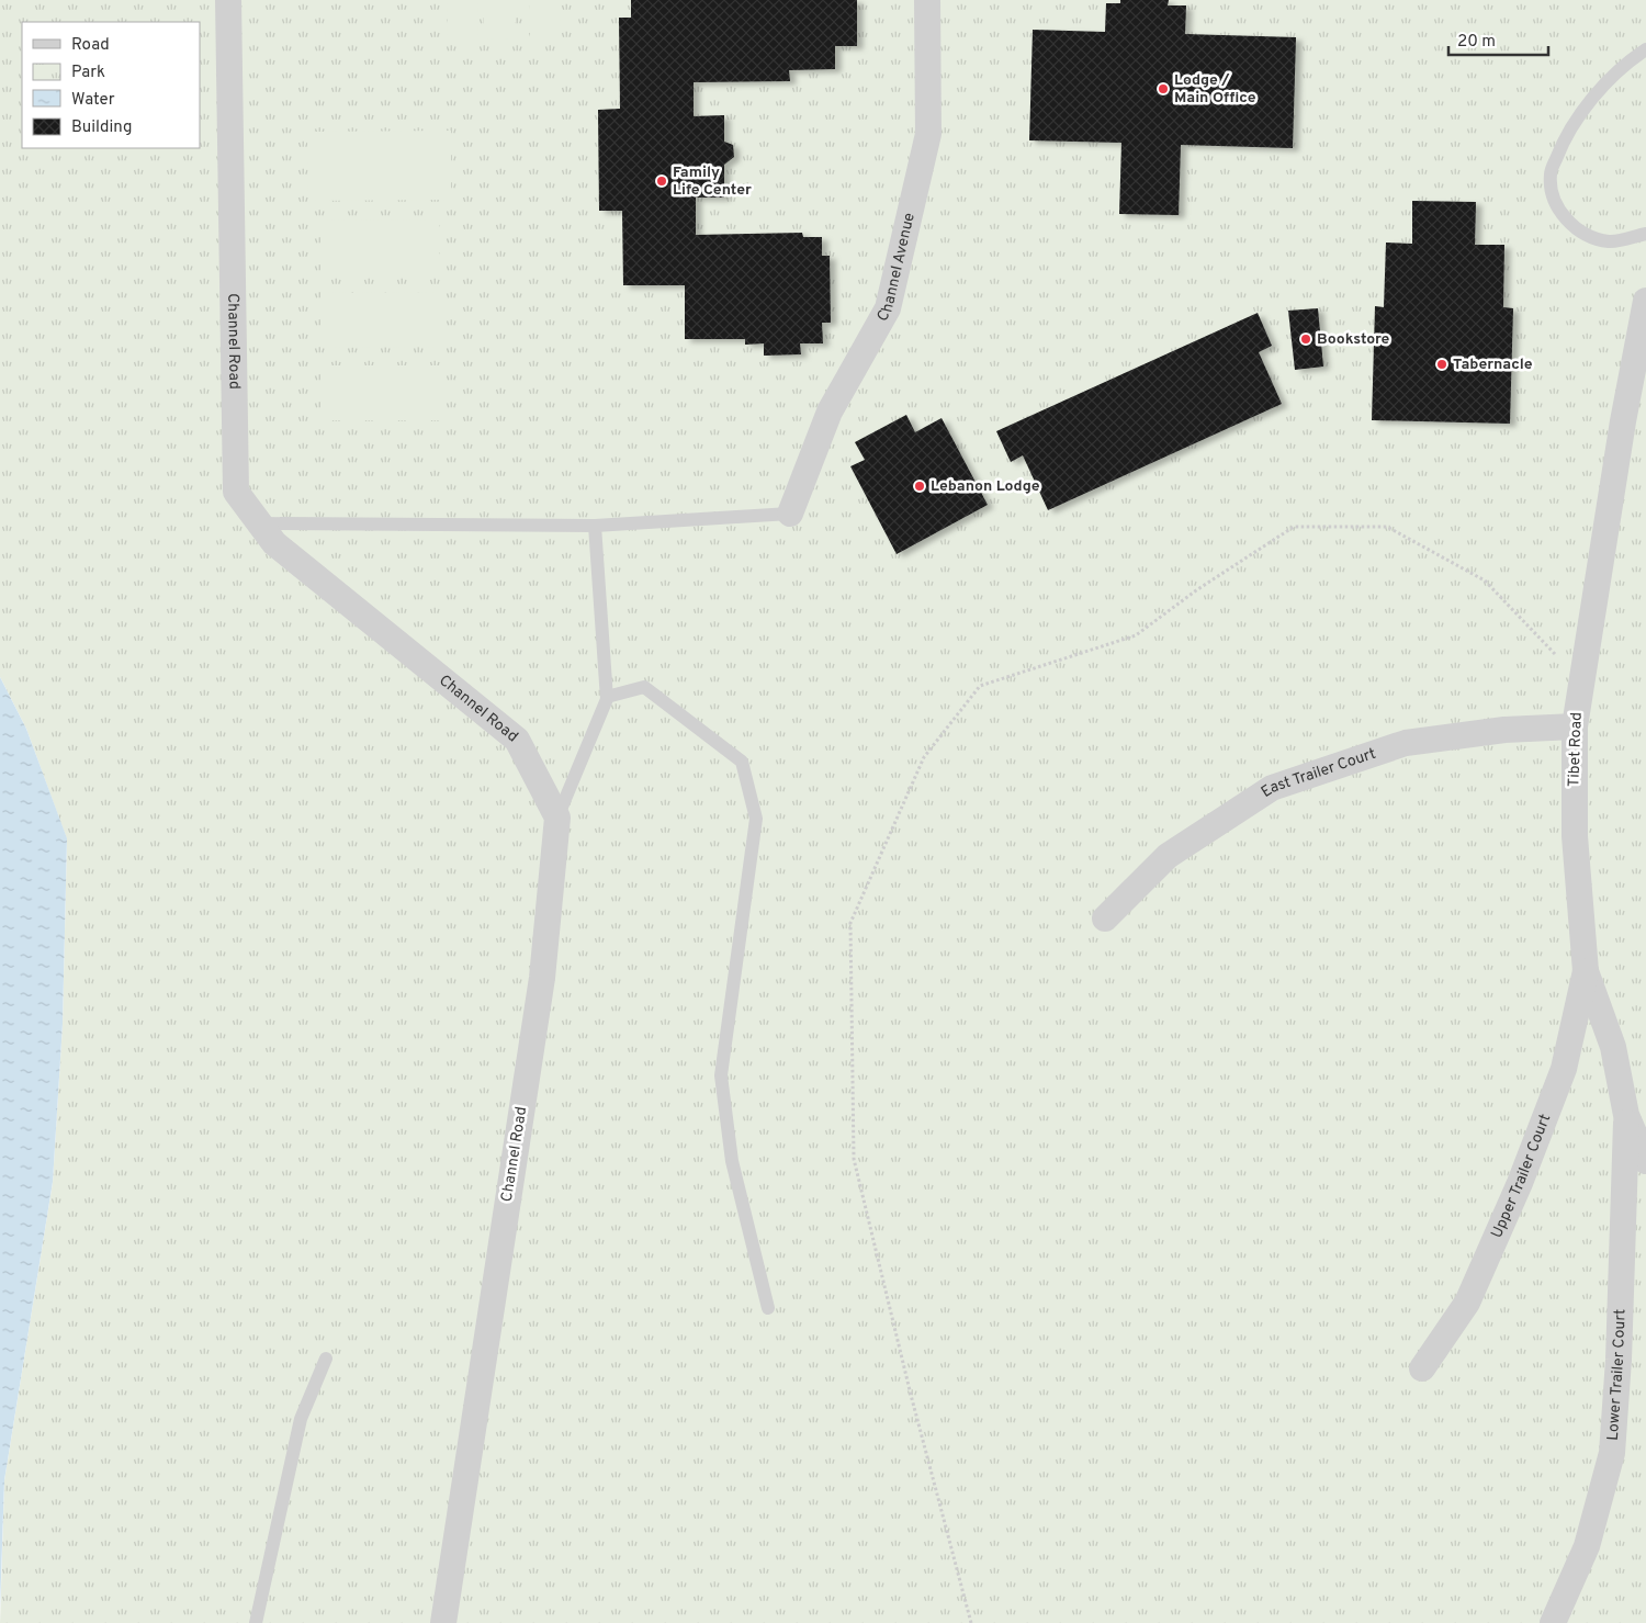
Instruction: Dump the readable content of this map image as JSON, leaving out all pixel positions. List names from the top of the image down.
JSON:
{
  "streets": {
    "street": [
      "Channel Avenue",
      "Channel Road",
      "Tibet Road",
      "East Trailer Court",
      "Upper Trailer Court",
      "Lower Trailer Court"
    ]
  },
  "crossings": [
    ["Tibet Road", "East Trailer Court"],
    ["Tibet Road", "Upper Trailer Court"],
    ["Tibet Road", "Lower Trailer Court"]
  ],
  "places": [
    "Lodge / Main Office",
    "Family Life Center",
    "Bookstore",
    "Tabernacle",
    "Lebanon Lodge"
  ],
  "legend": [
    "Road",
    "Park",
    "Water",
    "Building"
  ],
  "scale_bar": "20 m"
}
